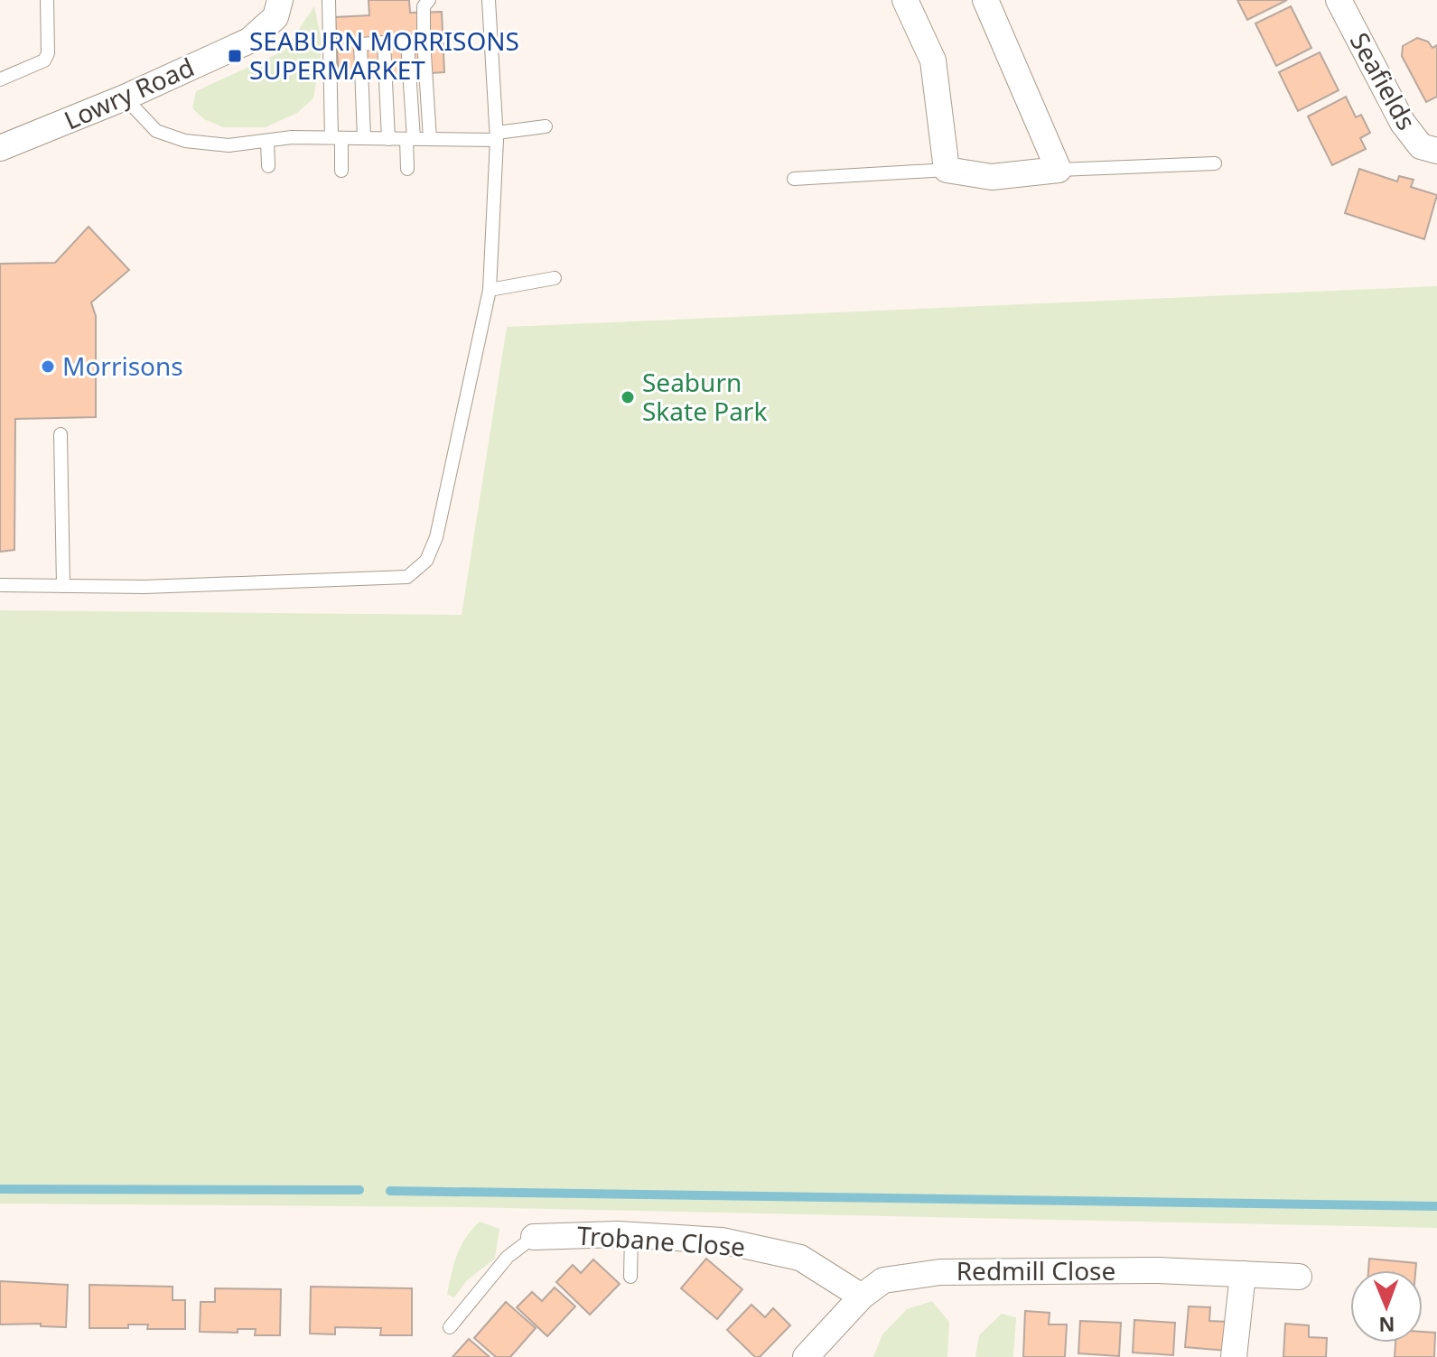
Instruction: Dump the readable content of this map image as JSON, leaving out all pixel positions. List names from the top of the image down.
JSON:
{
  "streets": {
    "street": [
      "Seafields",
      "Lowry Road",
      "Trobane Close",
      "Redmill Close"
    ]
  },
  "crossings": [
    ["Trobane Close", "Redmill Close"]
  ],
  "places": {
    "transit": ["SEABURN MORRISONS SUPERMARKET"],
    "other": ["Morrisons", "Seaburn Skate Park"]
  },
  "north": "bottom"
}
